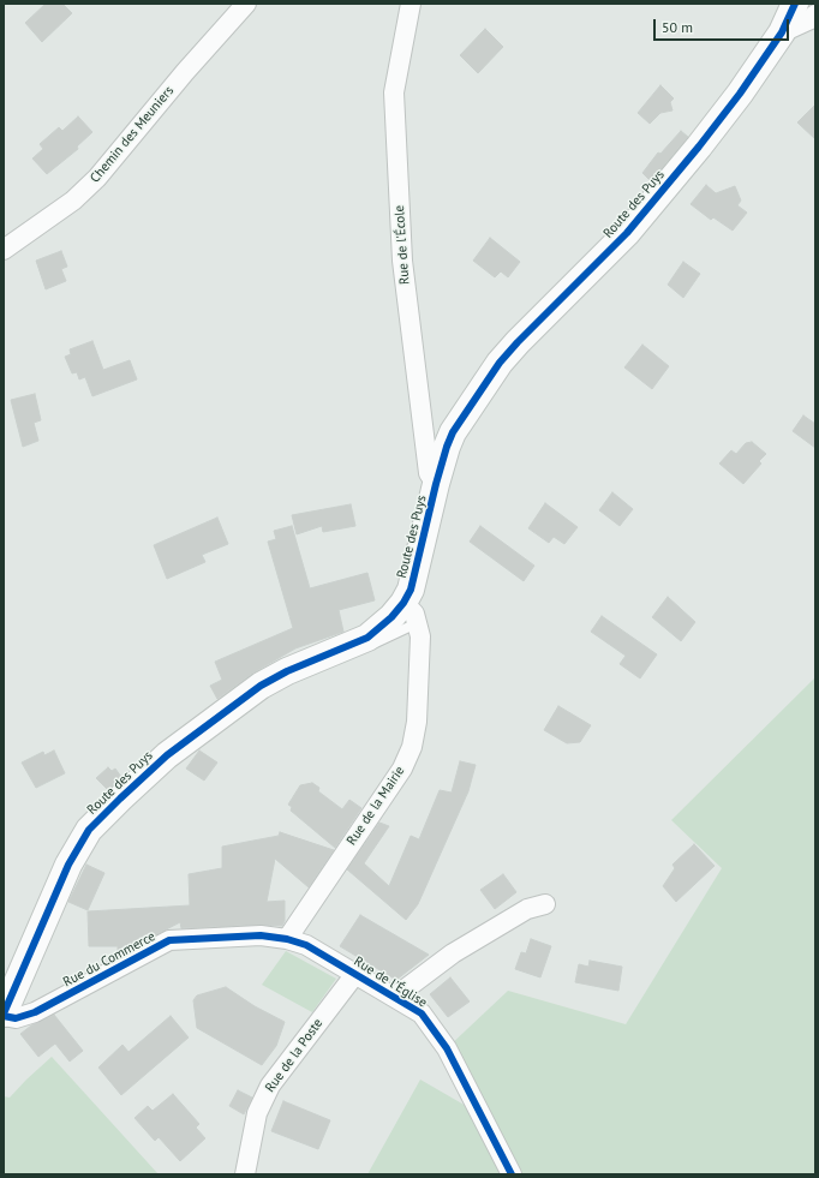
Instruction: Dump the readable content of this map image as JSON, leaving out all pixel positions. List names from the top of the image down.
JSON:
{
  "streets": {
    "main road": ["Route des Puys"],
    "street": [
      "Chemin des Meuniers",
      "Rue de l'École",
      "Rue de la Mairie",
      "Rue du Commerce",
      "Rue de l'Église",
      "Rue de la Poste"
    ]
  },
  "crossings": [
    ["Route des Puys", "Rue de l'École"],
    ["Route des Puys", "Rue de la Mairie"],
    ["Route des Puys", "Rue du Commerce"],
    ["Rue de la Mairie", "Rue du Commerce"],
    ["Rue de la Mairie", "Rue de l'Église"],
    ["Rue du Commerce", "Rue de l'Église"],
    ["Rue de l'Église", "Rue de la Poste"]
  ],
  "scale_bar": "50 m"
}
